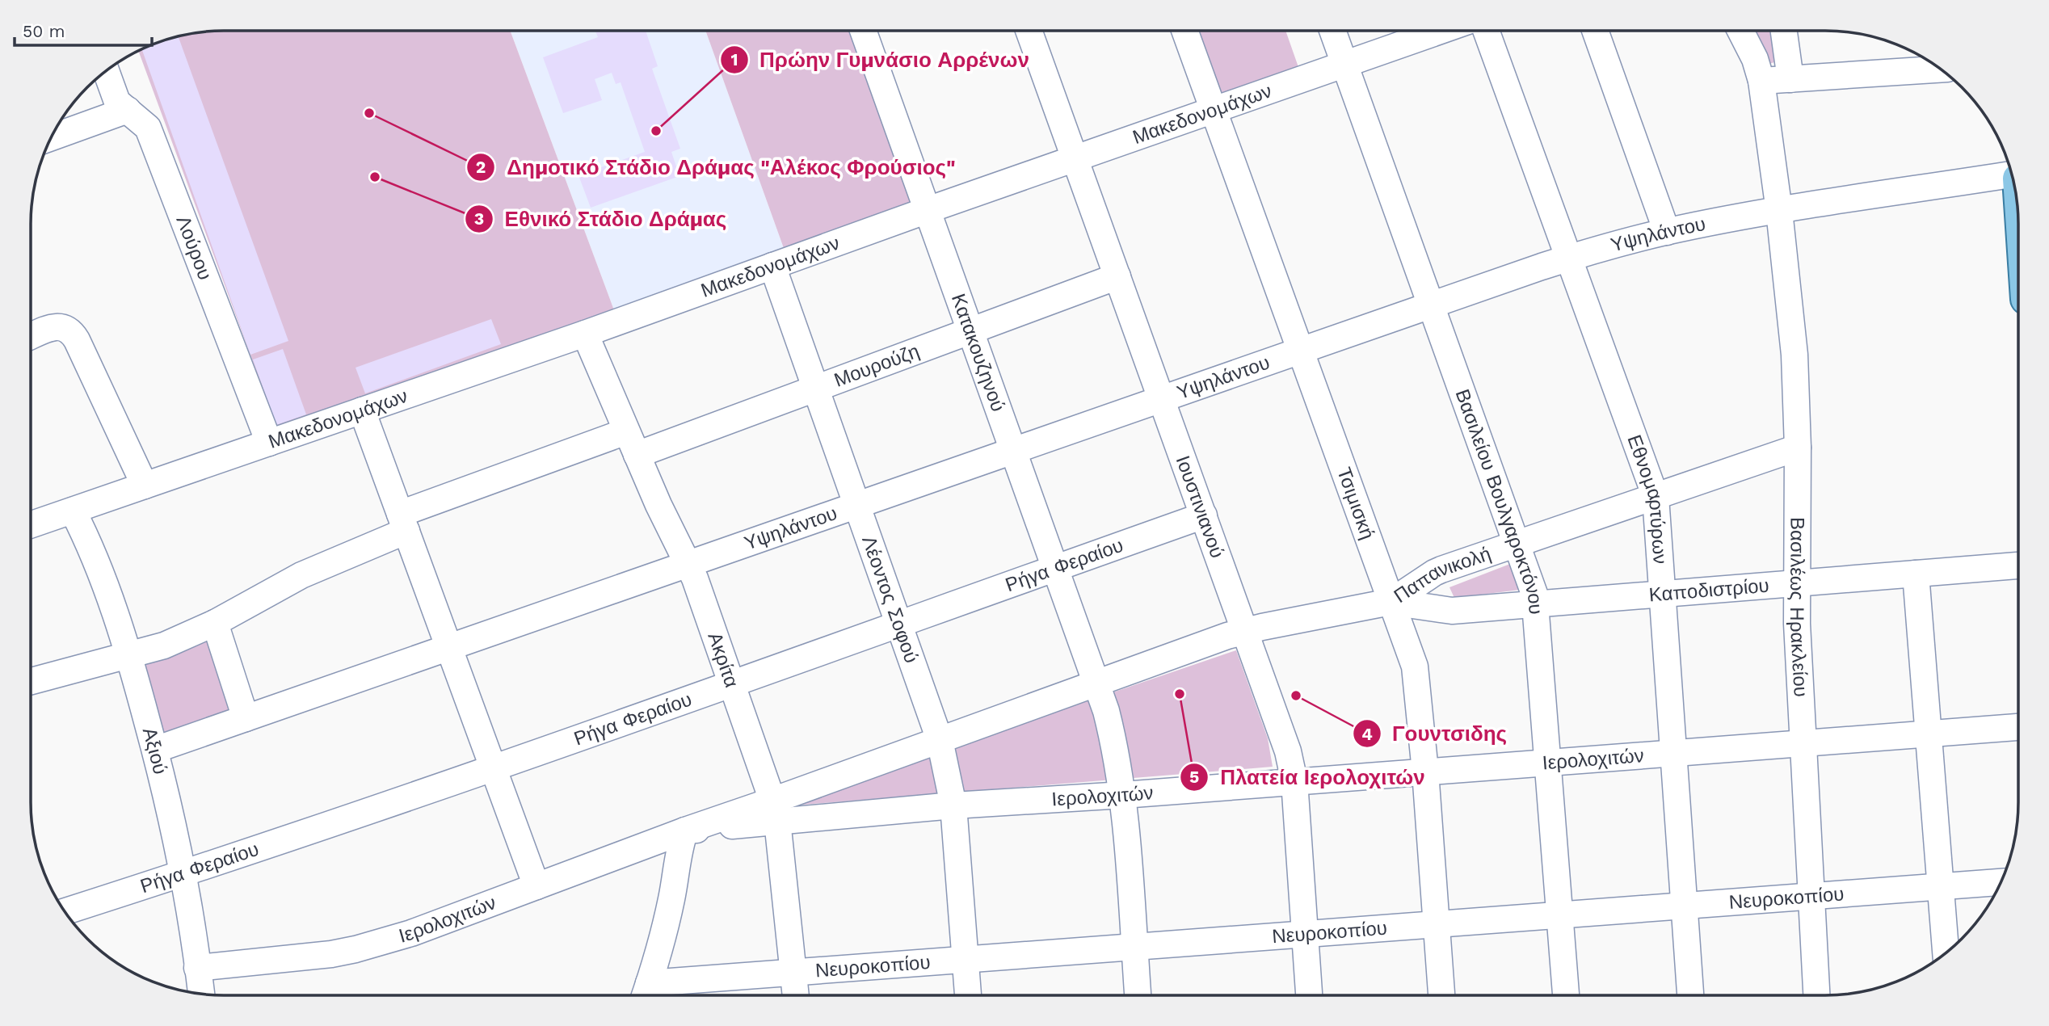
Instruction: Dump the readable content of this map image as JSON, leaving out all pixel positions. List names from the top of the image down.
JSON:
{
  "streets": {
    "street": [
      "Μακεδονομάχων",
      "Υψηλάντου",
      "Λούρου",
      "Κατακουζηνού",
      "Μουρούζη",
      "Εθνομαρτύρων",
      "Βασιλείου Βουλγαροκτόνου",
      "Τσιμισκή",
      "Ιουστινιανού",
      "Ρήγα Φεραίου",
      "Παπανικολή",
      "Καποδιστρίου",
      "Λέοντος Σοφού",
      "Βασιλέως Ηρακλείου",
      "Ακρίτα",
      "Αξιού",
      "Ιερολοχιτών",
      "Νευροκοπίου"
    ]
  },
  "crossings": [
    ["Μακεδονομάχων", "Λούρου"],
    ["Μακεδονομάχων", "Κατακουζηνού"],
    ["Μακεδονομάχων", "Βασιλείου Βουλγαροκτόνου"],
    ["Μακεδονομάχων", "Τσιμισκή"],
    ["Μακεδονομάχων", "Ιουστινιανού"],
    ["Μακεδονομάχων", "Λέοντος Σοφού"],
    ["Μακεδονομάχων", "Ακρίτα"],
    ["Μακεδονομάχων", "Αξιού"],
    ["Υψηλάντου", "Κατακουζηνού"],
    ["Υψηλάντου", "Εθνομαρτύρων"],
    ["Υψηλάντου", "Βασιλείου Βουλγαροκτόνου"],
    ["Υψηλάντου", "Τσιμισκή"],
    ["Υψηλάντου", "Ιουστινιανού"],
    ["Υψηλάντου", "Λέοντος Σοφού"],
    ["Υψηλάντου", "Βασιλέως Ηρακλείου"],
    ["Υψηλάντου", "Ακρίτα"],
    ["Υψηλάντου", "Αξιού"],
    ["Κατακουζηνού", "Μουρούζη"],
    ["Κατακουζηνού", "Ρήγα Φεραίου"],
    ["Κατακουζηνού", "Ιερολοχιτών"],
    ["Κατακουζηνού", "Νευροκοπίου"],
    ["Μουρούζη", "Ιουστινιανού"],
    ["Μουρούζη", "Λέοντος Σοφού"],
    ["Μουρούζη", "Ακρίτα"],
    ["Εθνομαρτύρων", "Παπανικολή"],
    ["Εθνομαρτύρων", "Καποδιστρίου"],
    ["Εθνομαρτύρων", "Ιερολοχιτών"],
    ["Εθνομαρτύρων", "Νευροκοπίου"],
    ["Βασιλείου Βουλγαροκτόνου", "Παπανικολή"],
    ["Βασιλείου Βουλγαροκτόνου", "Καποδιστρίου"],
    ["Βασιλείου Βουλγαροκτόνου", "Ιερολοχιτών"],
    ["Βασιλείου Βουλγαροκτόνου", "Νευροκοπίου"],
    ["Τσιμισκή", "Παπανικολή"],
    ["Τσιμισκή", "Καποδιστρίου"],
    ["Τσιμισκή", "Ιερολοχιτών"],
    ["Τσιμισκή", "Νευροκοπίου"],
    ["Ιουστινιανού", "Ρήγα Φεραίου"],
    ["Ιουστινιανού", "Παπανικολή"],
    ["Ιουστινιανού", "Ιερολοχιτών"],
    ["Ιουστινιανού", "Νευροκοπίου"],
    ["Ρήγα Φεραίου", "Λέοντος Σοφού"],
    ["Ρήγα Φεραίου", "Ακρίτα"],
    ["Ρήγα Φεραίου", "Αξιού"],
    ["Παπανικολή", "Καποδιστρίου"],
    ["Παπανικολή", "Βασιλέως Ηρακλείου"],
    ["Παπανικολή", "Ιερολοχιτών"],
    ["Καποδιστρίου", "Βασιλέως Ηρακλείου"],
    ["Λέοντος Σοφού", "Ιερολοχιτών"],
    ["Λέοντος Σοφού", "Νευροκοπίου"],
    ["Βασιλέως Ηρακλείου", "Ιερολοχιτών"],
    ["Βασιλέως Ηρακλείου", "Νευροκοπίου"],
    ["Ακρίτα", "Ιερολοχιτών"],
    ["Ακρίτα", "Νευροκοπίου"],
    ["Αξιού", "Ιερολοχιτών"]
  ],
  "places": [
    "Δημοτικό Στάδιο Δράμας \"Αλέκος Φρούσιος\"",
    "Πρώην Γυμνάσιο Αρρένων",
    "Εθνικό Στάδιο Δράμας",
    "Πλατεία Ιερολοχιτών",
    "Γουντσιδης"
  ],
  "scale_bar": "50 m"
}
